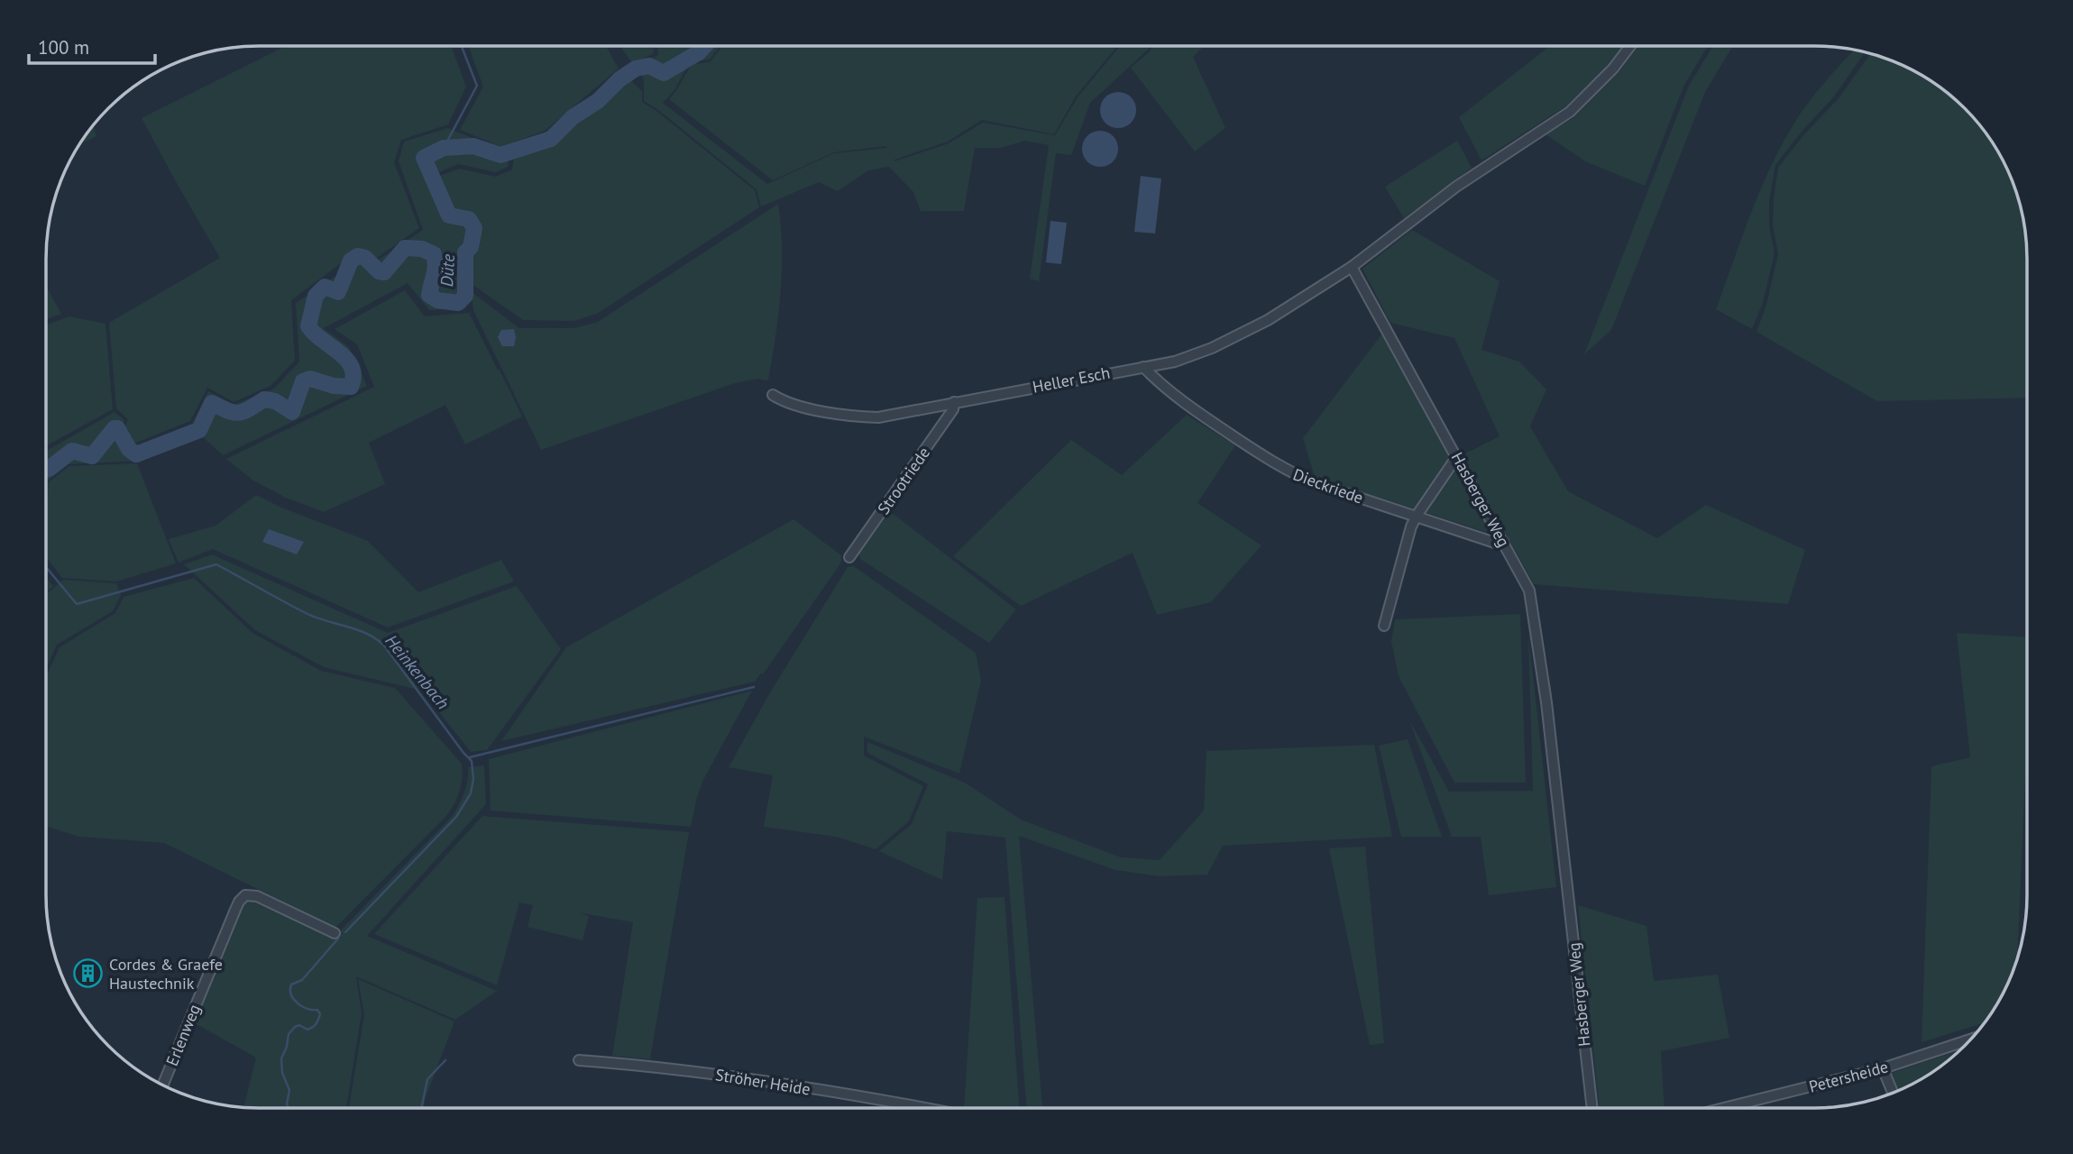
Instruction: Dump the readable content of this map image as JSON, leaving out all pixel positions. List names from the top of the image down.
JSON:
{
  "streets": {
    "street": [
      "Heller Esch",
      "Strootriede",
      "Dieckriede",
      "Hasberger Weg",
      "Erlenweg",
      "Petersheide",
      "Ströher Heide"
    ]
  },
  "crossings": [
    ["Heller Esch", "Strootriede"],
    ["Heller Esch", "Dieckriede"],
    ["Heller Esch", "Hasberger Weg"],
    ["Dieckriede", "Hasberger Weg"]
  ],
  "water": ["Düte", "Heinkenbach"],
  "places": {
    "building": ["Cordes & Graefe Haustechnik"]
  },
  "scale_bar": "100 m"
}
